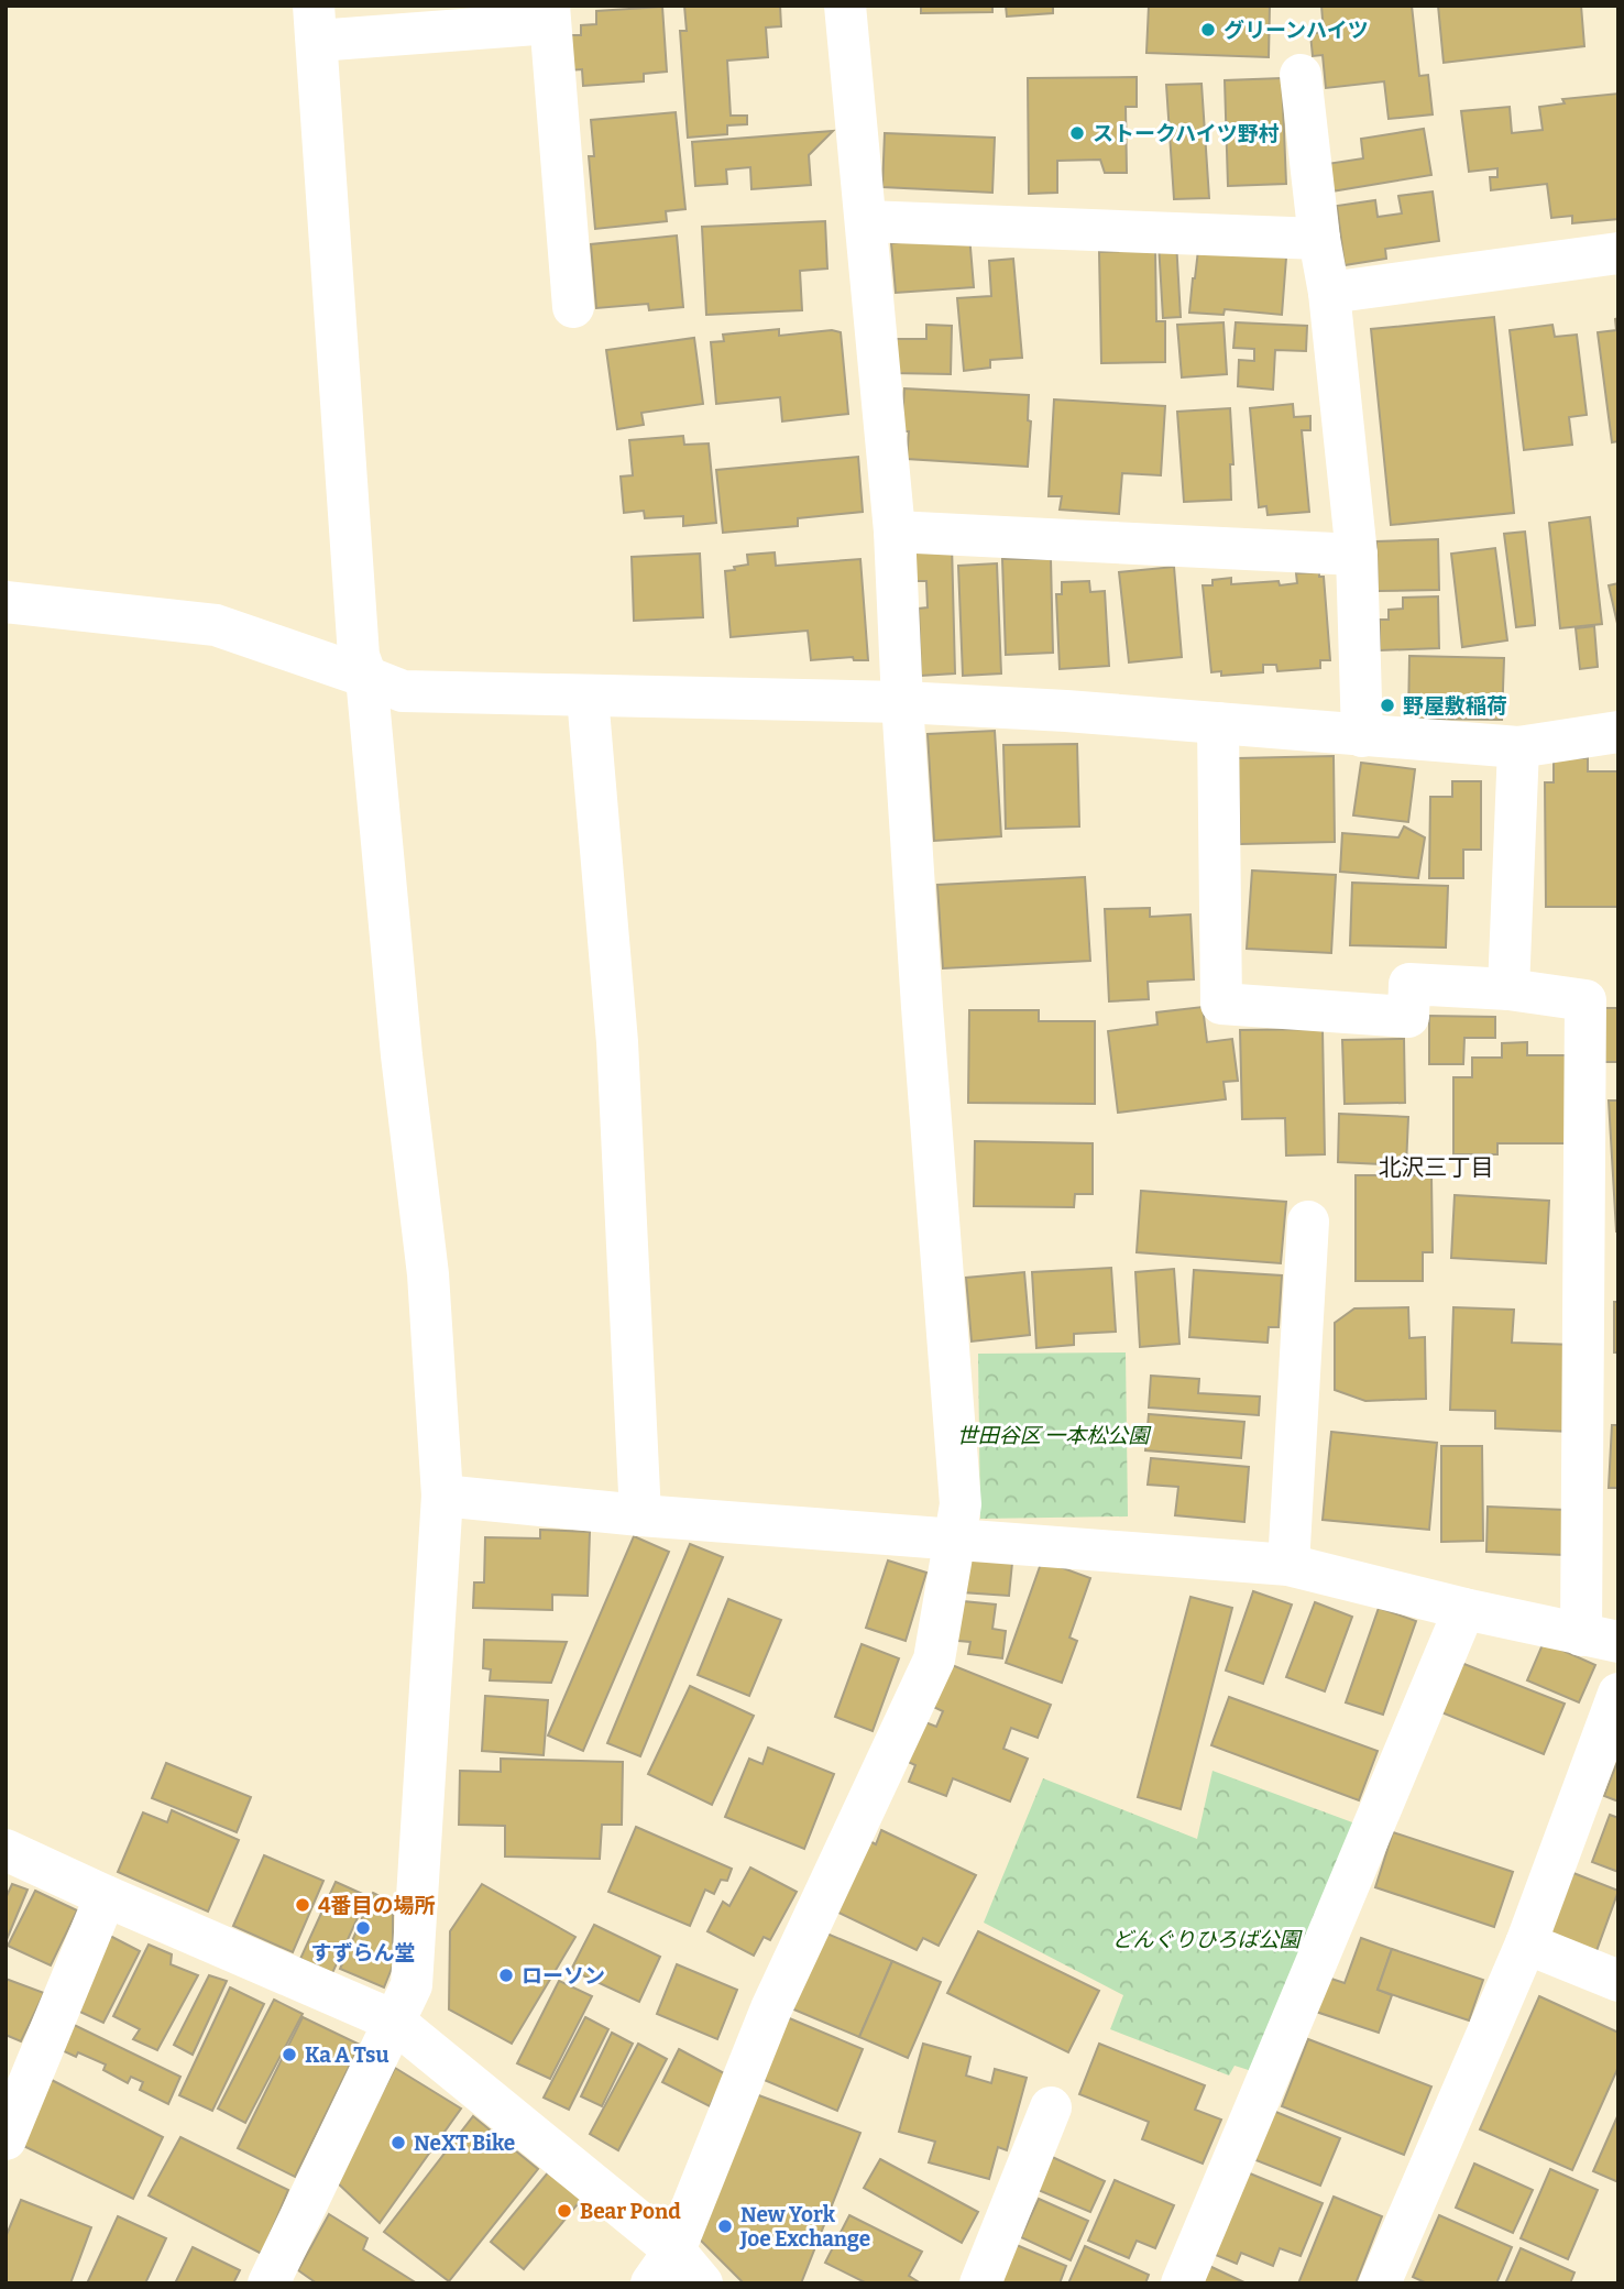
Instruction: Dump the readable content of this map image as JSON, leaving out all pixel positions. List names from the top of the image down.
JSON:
{
  "districts": ["北沢三丁目"],
  "parks": ["世田谷区 一本松公園", "どんぐりひろば公園"],
  "places": [
    "グリーンハイツ",
    "ストークハイツ野村",
    "野屋敷稲荷",
    "4番目の場所",
    "すずらん堂",
    "ローソン",
    "Ka A Tsu",
    "NeXT Bike",
    "Bear Pond",
    "New York Joe Exchange"
  ]
}
